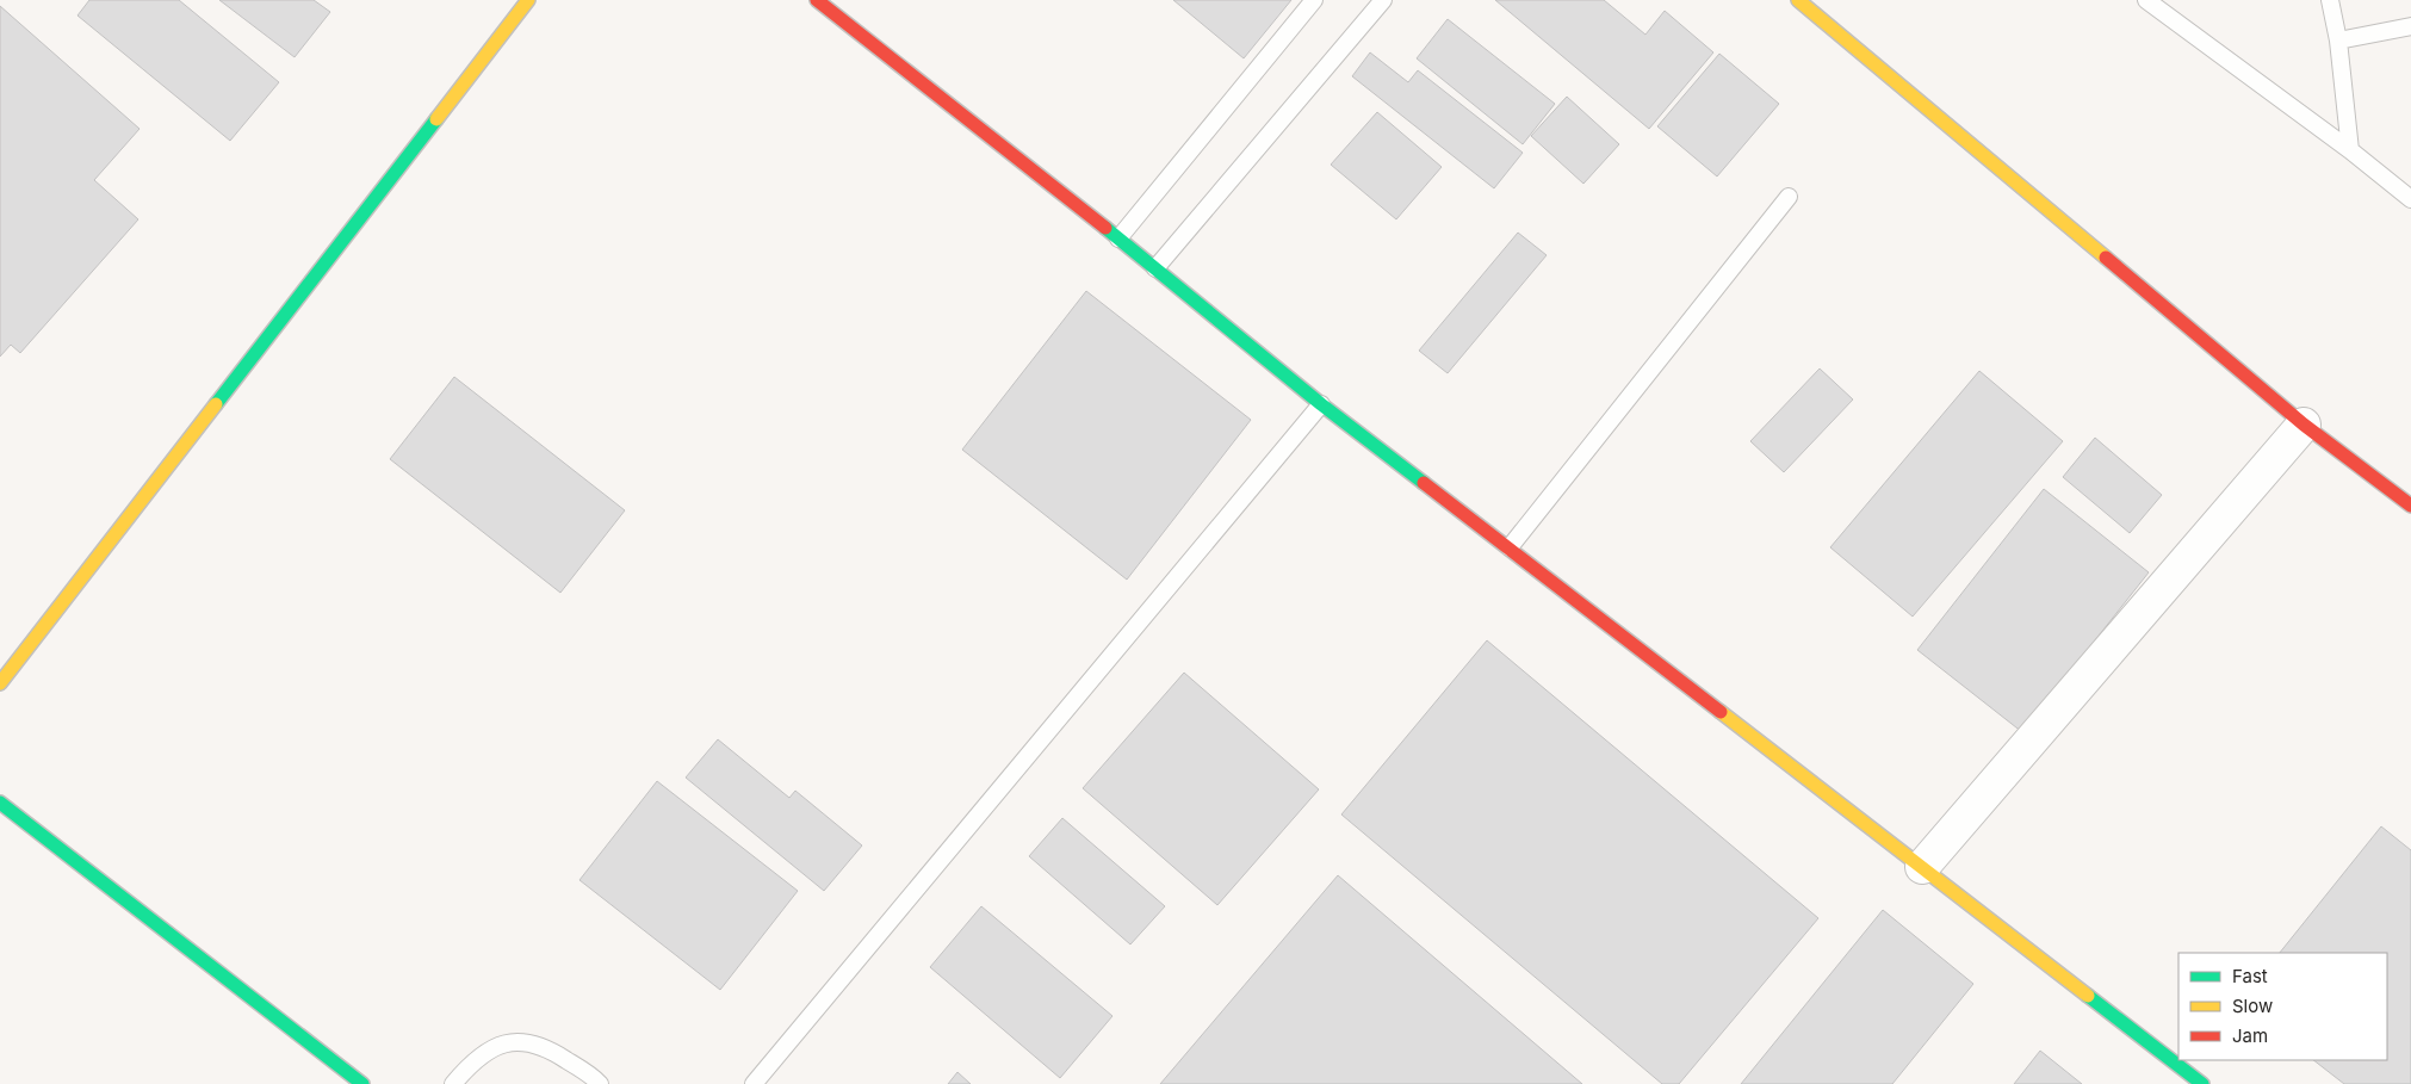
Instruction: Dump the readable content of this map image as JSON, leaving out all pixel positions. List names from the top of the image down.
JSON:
{
  "legend": ["Fast", "Slow", "Jam"]
}
